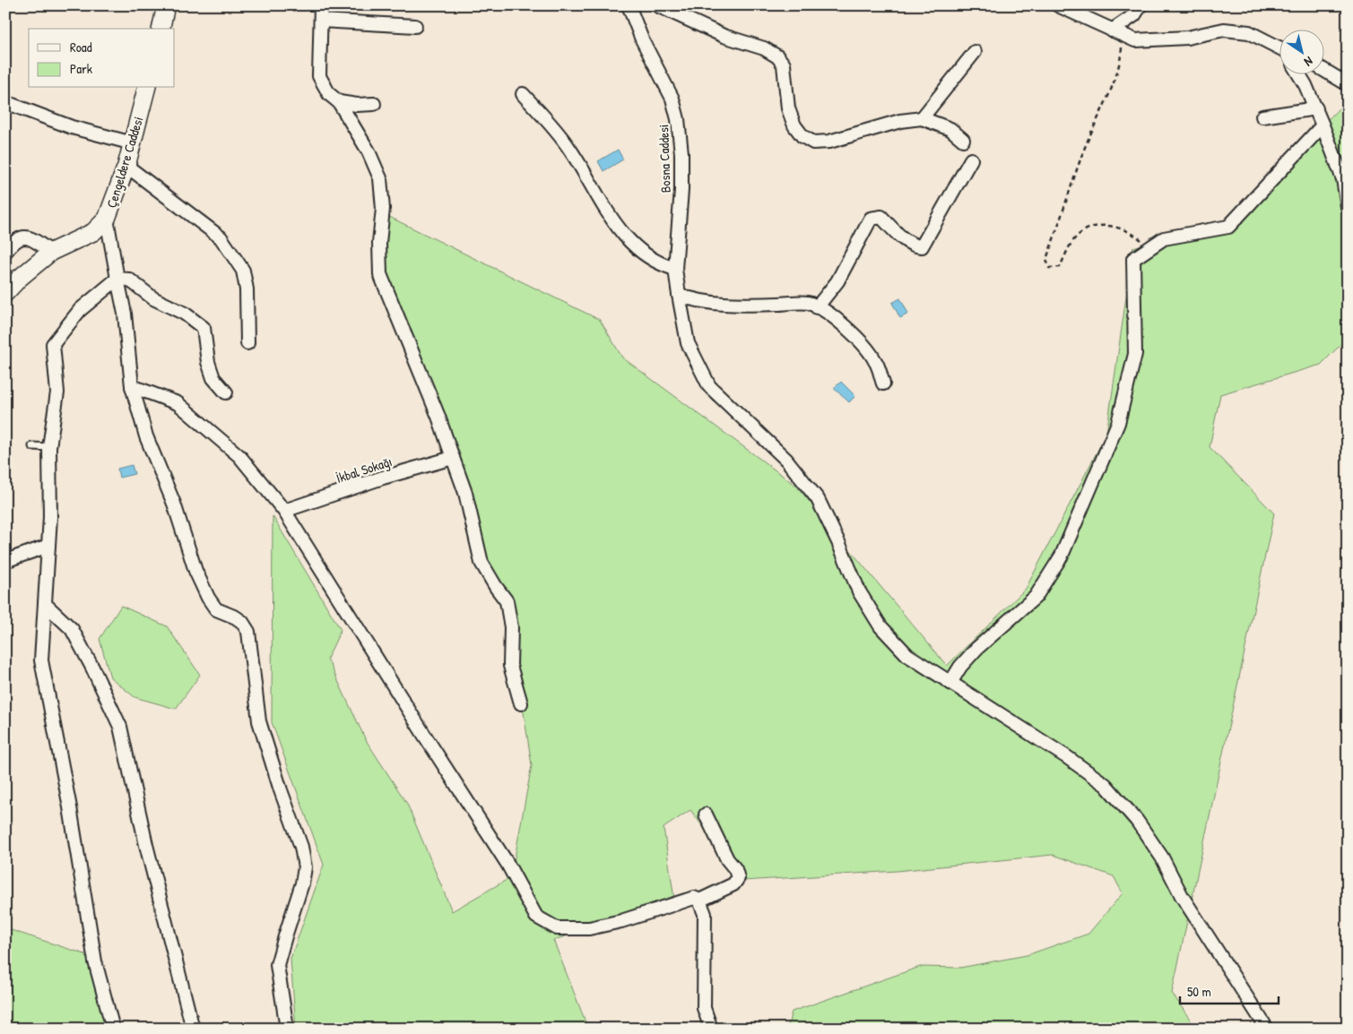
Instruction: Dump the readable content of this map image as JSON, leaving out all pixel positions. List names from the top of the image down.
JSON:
{
  "streets": {
    "main road": ["Çengeldere Caddesi"],
    "street": ["Bosna Caddesi", "İkbal Sokağı"]
  },
  "legend": ["Road", "Park"],
  "scale_bar": "50 m",
  "north": "bottom right"
}
